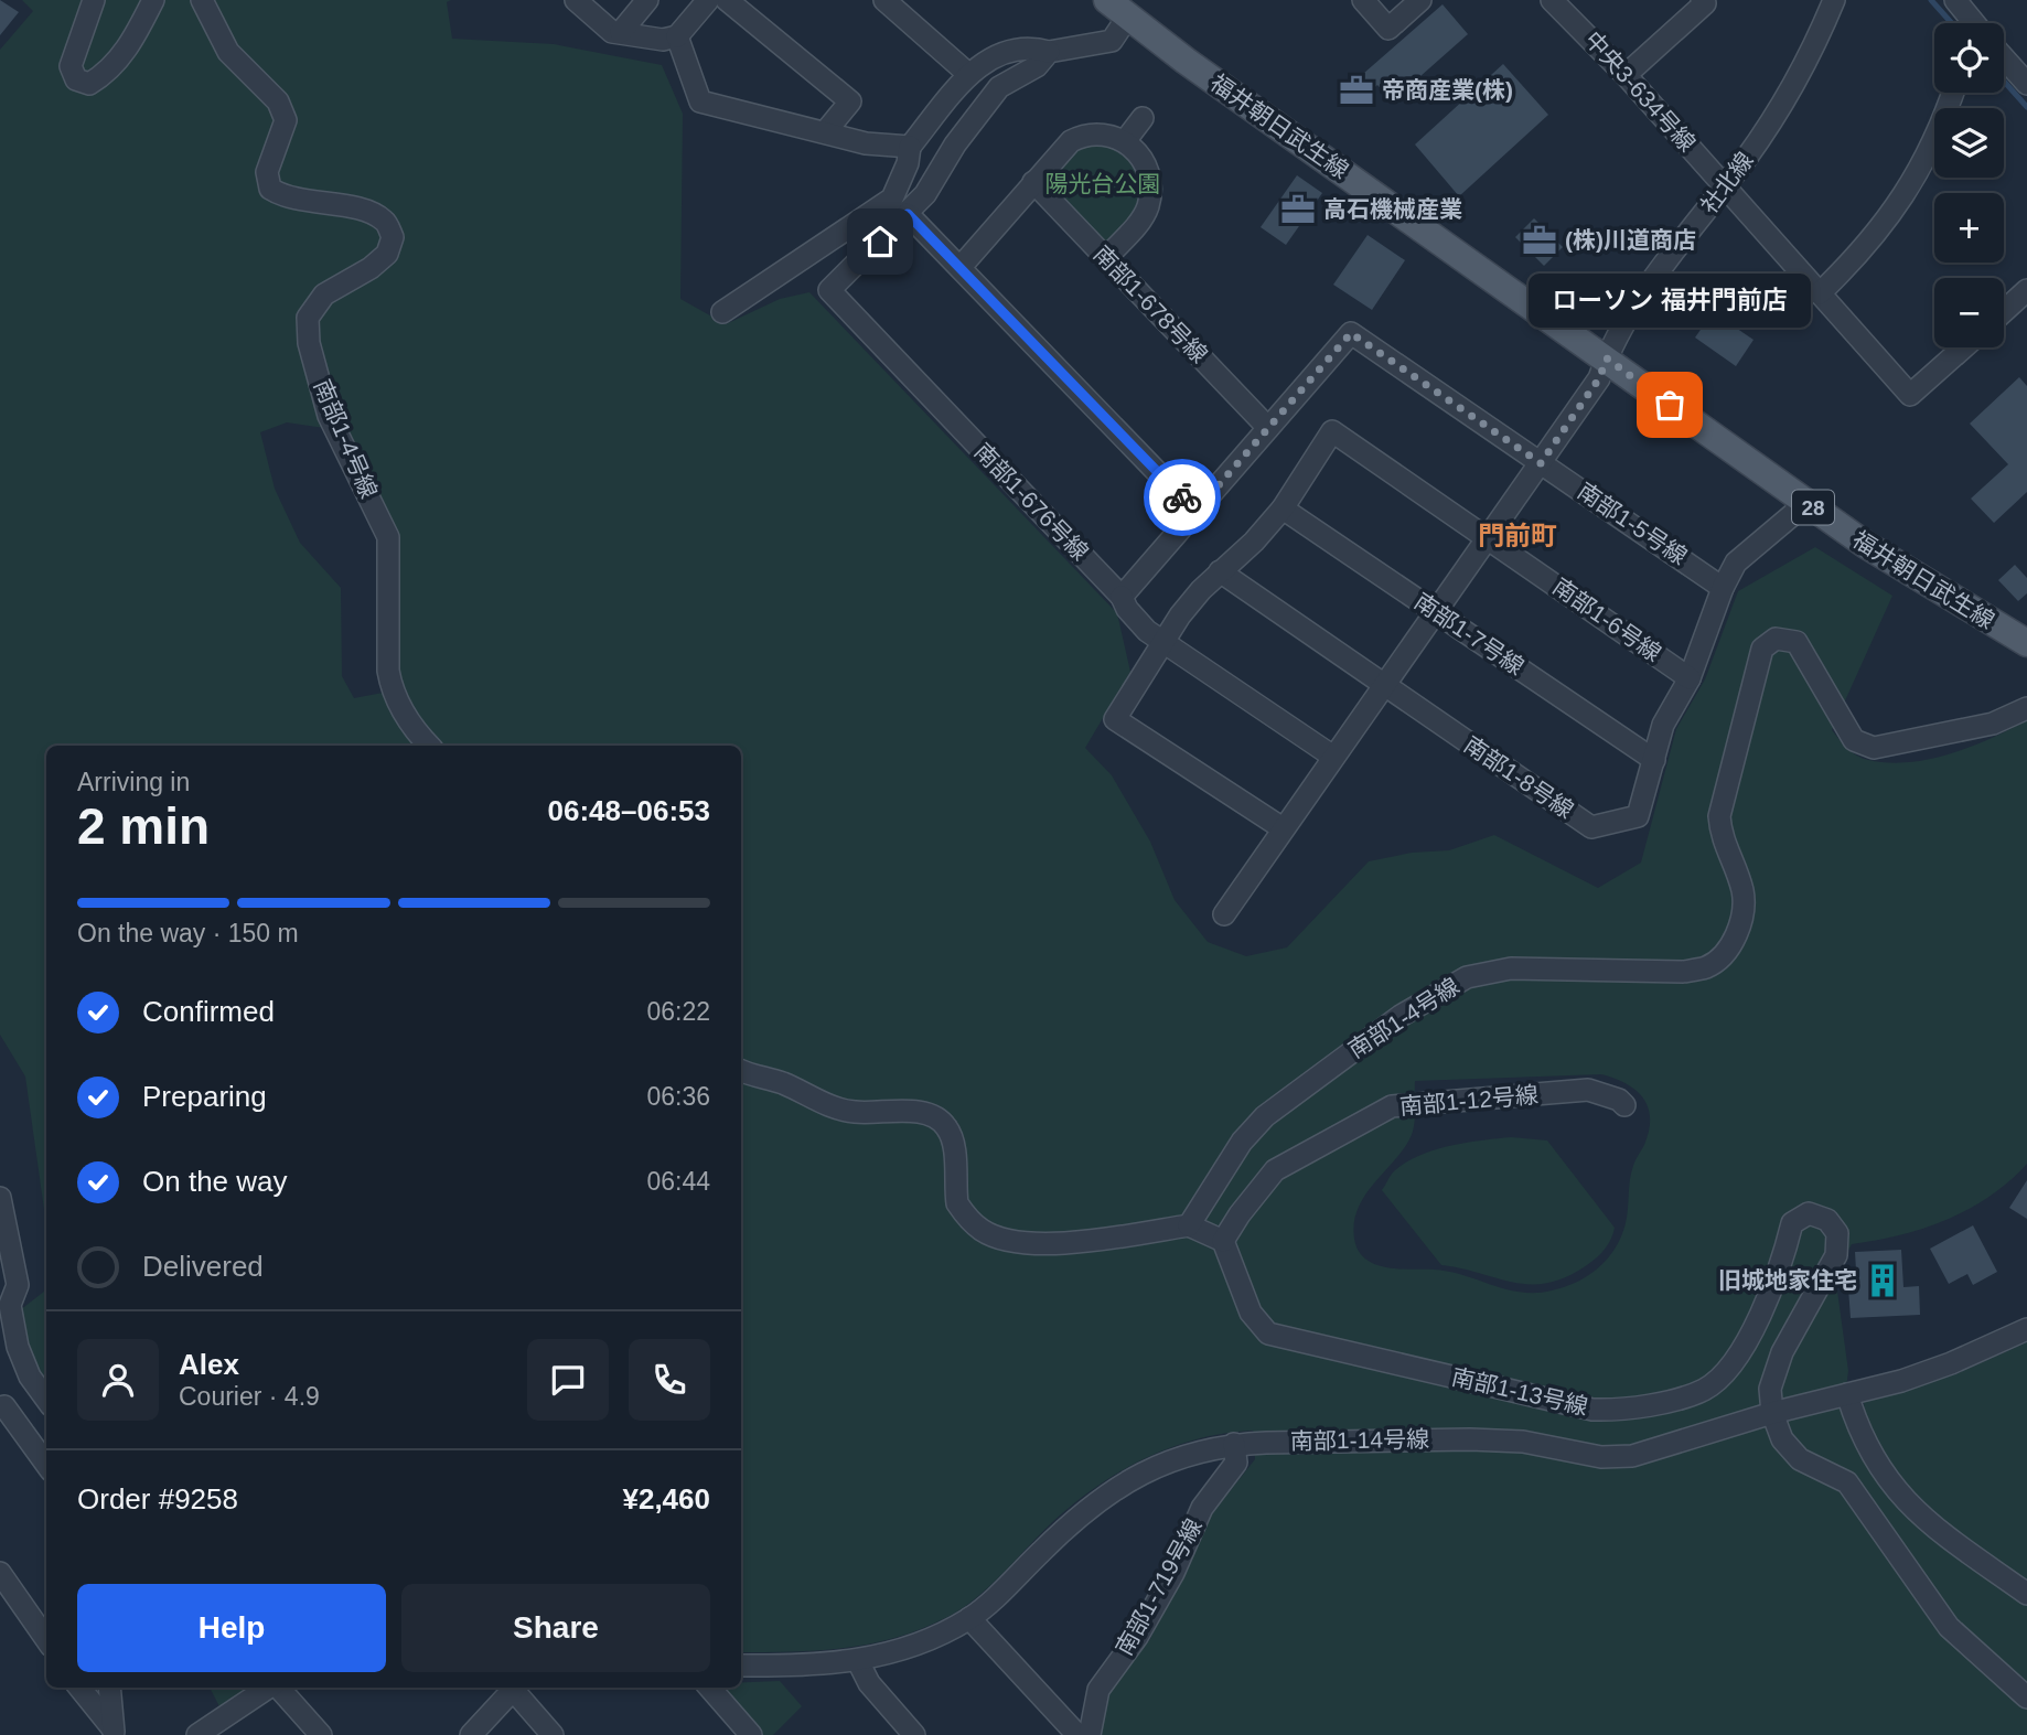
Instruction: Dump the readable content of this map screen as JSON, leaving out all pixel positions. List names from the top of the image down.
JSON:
{
  "streets": {
    "main road": ["福井朝日武生線", "28"],
    "street": [
      "中央3-634号線",
      "社北線",
      "南部1-678号線",
      "南部1-4号線",
      "南部1-676号線",
      "南部1-5号線",
      "南部1-6号線",
      "南部1-7号線",
      "南部1-8号線",
      "南部1-12号線",
      "南部1-13号線",
      "南部1-14号線",
      "南部1-719号線"
    ]
  },
  "crossings": [
    ["中央3-634号線", "社北線"],
    ["福井朝日武生線", "社北線"],
    ["福井朝日武生線", "南部1-676号線"],
    ["福井朝日武生線", "南部1-8号線"],
    ["社北線", "南部1-5号線"],
    ["社北線", "南部1-6号線"],
    ["社北線", "南部1-7号線"],
    ["社北線", "南部1-8号線"],
    ["南部1-5号線", "南部1-8号線"],
    ["南部1-6号線", "南部1-7号線"],
    ["南部1-6号線", "南部1-8号線"],
    ["南部1-7号線", "南部1-8号線"],
    ["南部1-12号線", "南部1-13号線"],
    ["南部1-13号線", "南部1-14号線"],
    ["南部1-14号線", "南部1-719号線"]
  ],
  "districts": ["門前町"],
  "parks": ["陽光台公園"],
  "places": {
    "office": ["帝商産業(株)", "高石機械産業", "(株)川道商店"],
    "other": ["ローソン 福井門前店"],
    "building": ["旧城地家住宅"]
  },
  "page": {
    "map_buttons": ["+", "−"],
    "bubble": "ローソン 福井門前店",
    "heading": ["2 min", "Arriving in", "06:48–06:53"],
    "panel": [
      "Alex",
      "Courier · 4.9",
      "Order #9258",
      "¥2,460"
    ],
    "bar": "On the way · 150 m",
    "list": [
      ["Confirmed", "06:22"],
      ["Preparing", "06:36"],
      ["On the way", "06:44"],
      "Delivered"
    ],
    "buttons": ["Help", "Share"]
  }
}
